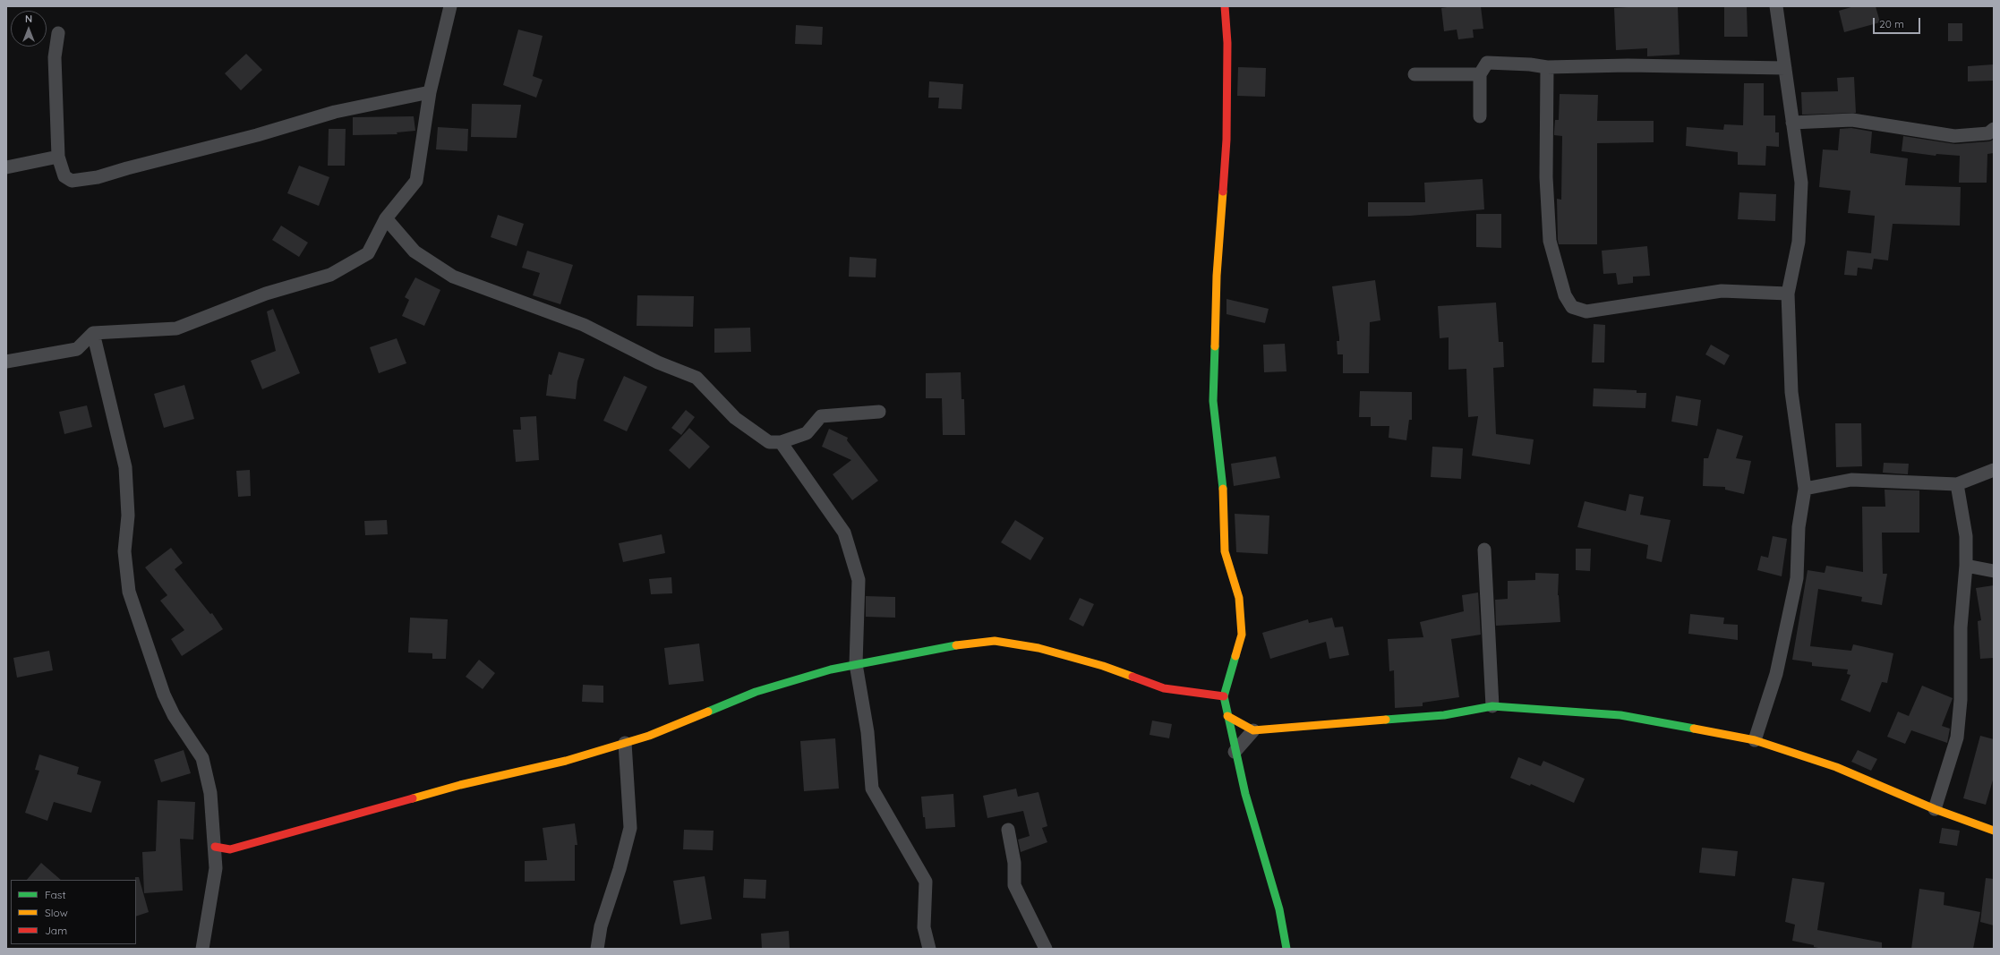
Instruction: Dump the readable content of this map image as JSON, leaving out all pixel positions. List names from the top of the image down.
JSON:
{
  "legend": ["Fast", "Slow", "Jam"],
  "scale_bar": "20 m",
  "north": "top"
}
